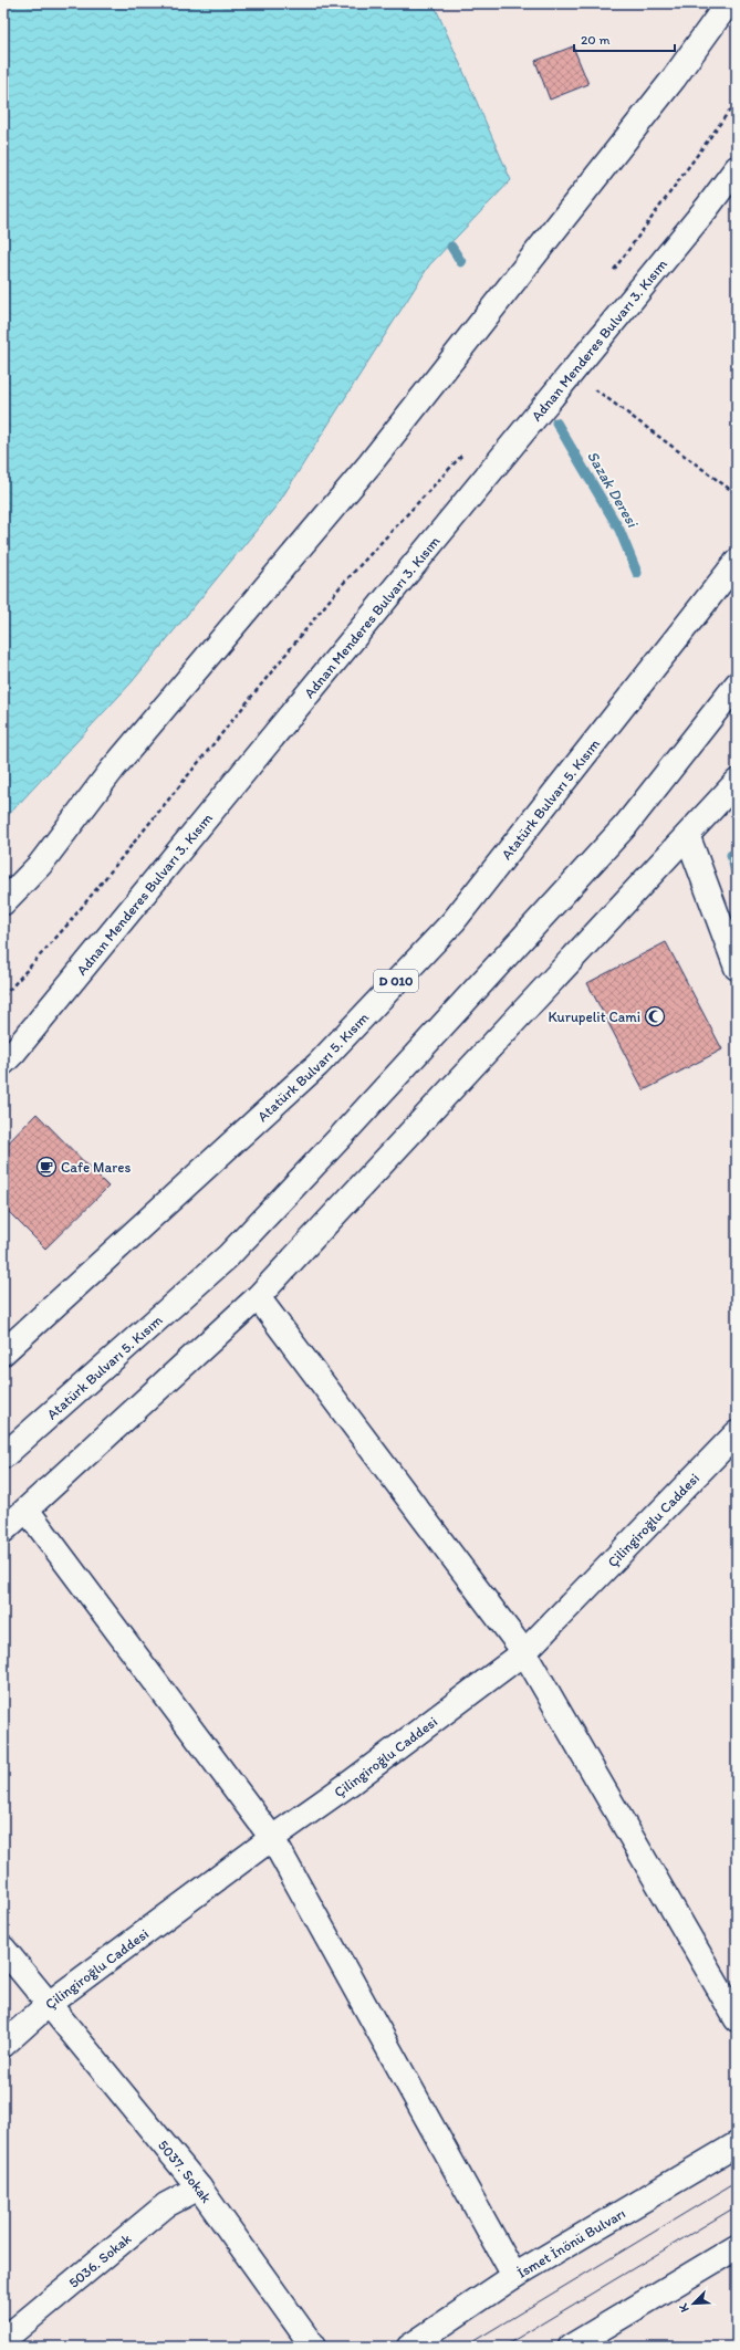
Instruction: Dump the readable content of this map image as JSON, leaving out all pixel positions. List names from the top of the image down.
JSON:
{
  "streets": {
    "main road": [
      "Adnan Menderes Bulvarı 3. Kısım",
      "Atatürk Bulvarı 5. Kısım",
      "D 010",
      "Çilingiroğlu Caddesi",
      "5037. Sokak",
      "İsmet İnönü Bulvarı",
      "5036. Sokak"
    ]
  },
  "crossings": [
    ["Çilingiroğlu Caddesi", "5037. Sokak"],
    ["5037. Sokak", "5036. Sokak"]
  ],
  "water": ["Sazak Deresi"],
  "places": {
    "mosque": ["Kurupelit Cami"],
    "cafe": ["Cafe Mares"]
  },
  "scale_bar": "20 m",
  "north": "bottom left"
}
